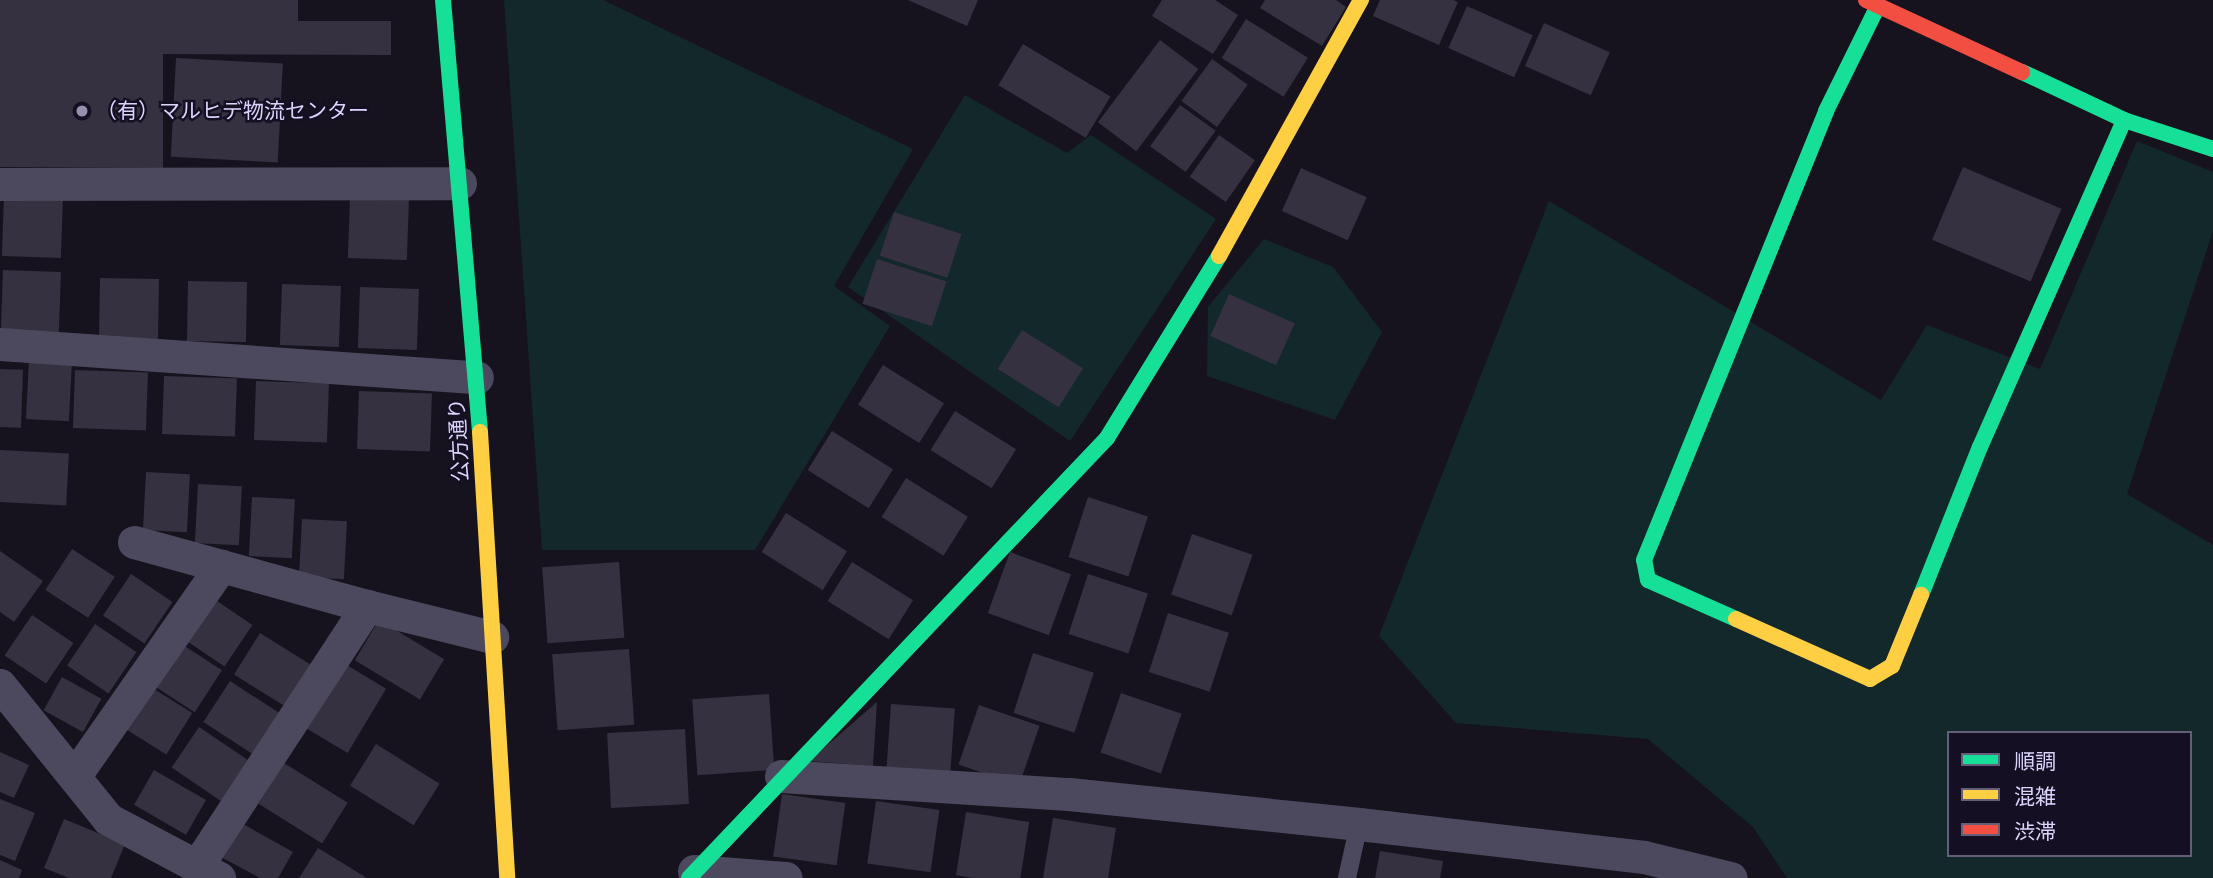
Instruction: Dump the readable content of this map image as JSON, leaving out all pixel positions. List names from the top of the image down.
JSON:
{
  "streets": {
    "street": ["公方通り"]
  },
  "places": ["（有）マルヒデ物流センター"],
  "legend": ["順調", "混雑", "渋滞"]
}
